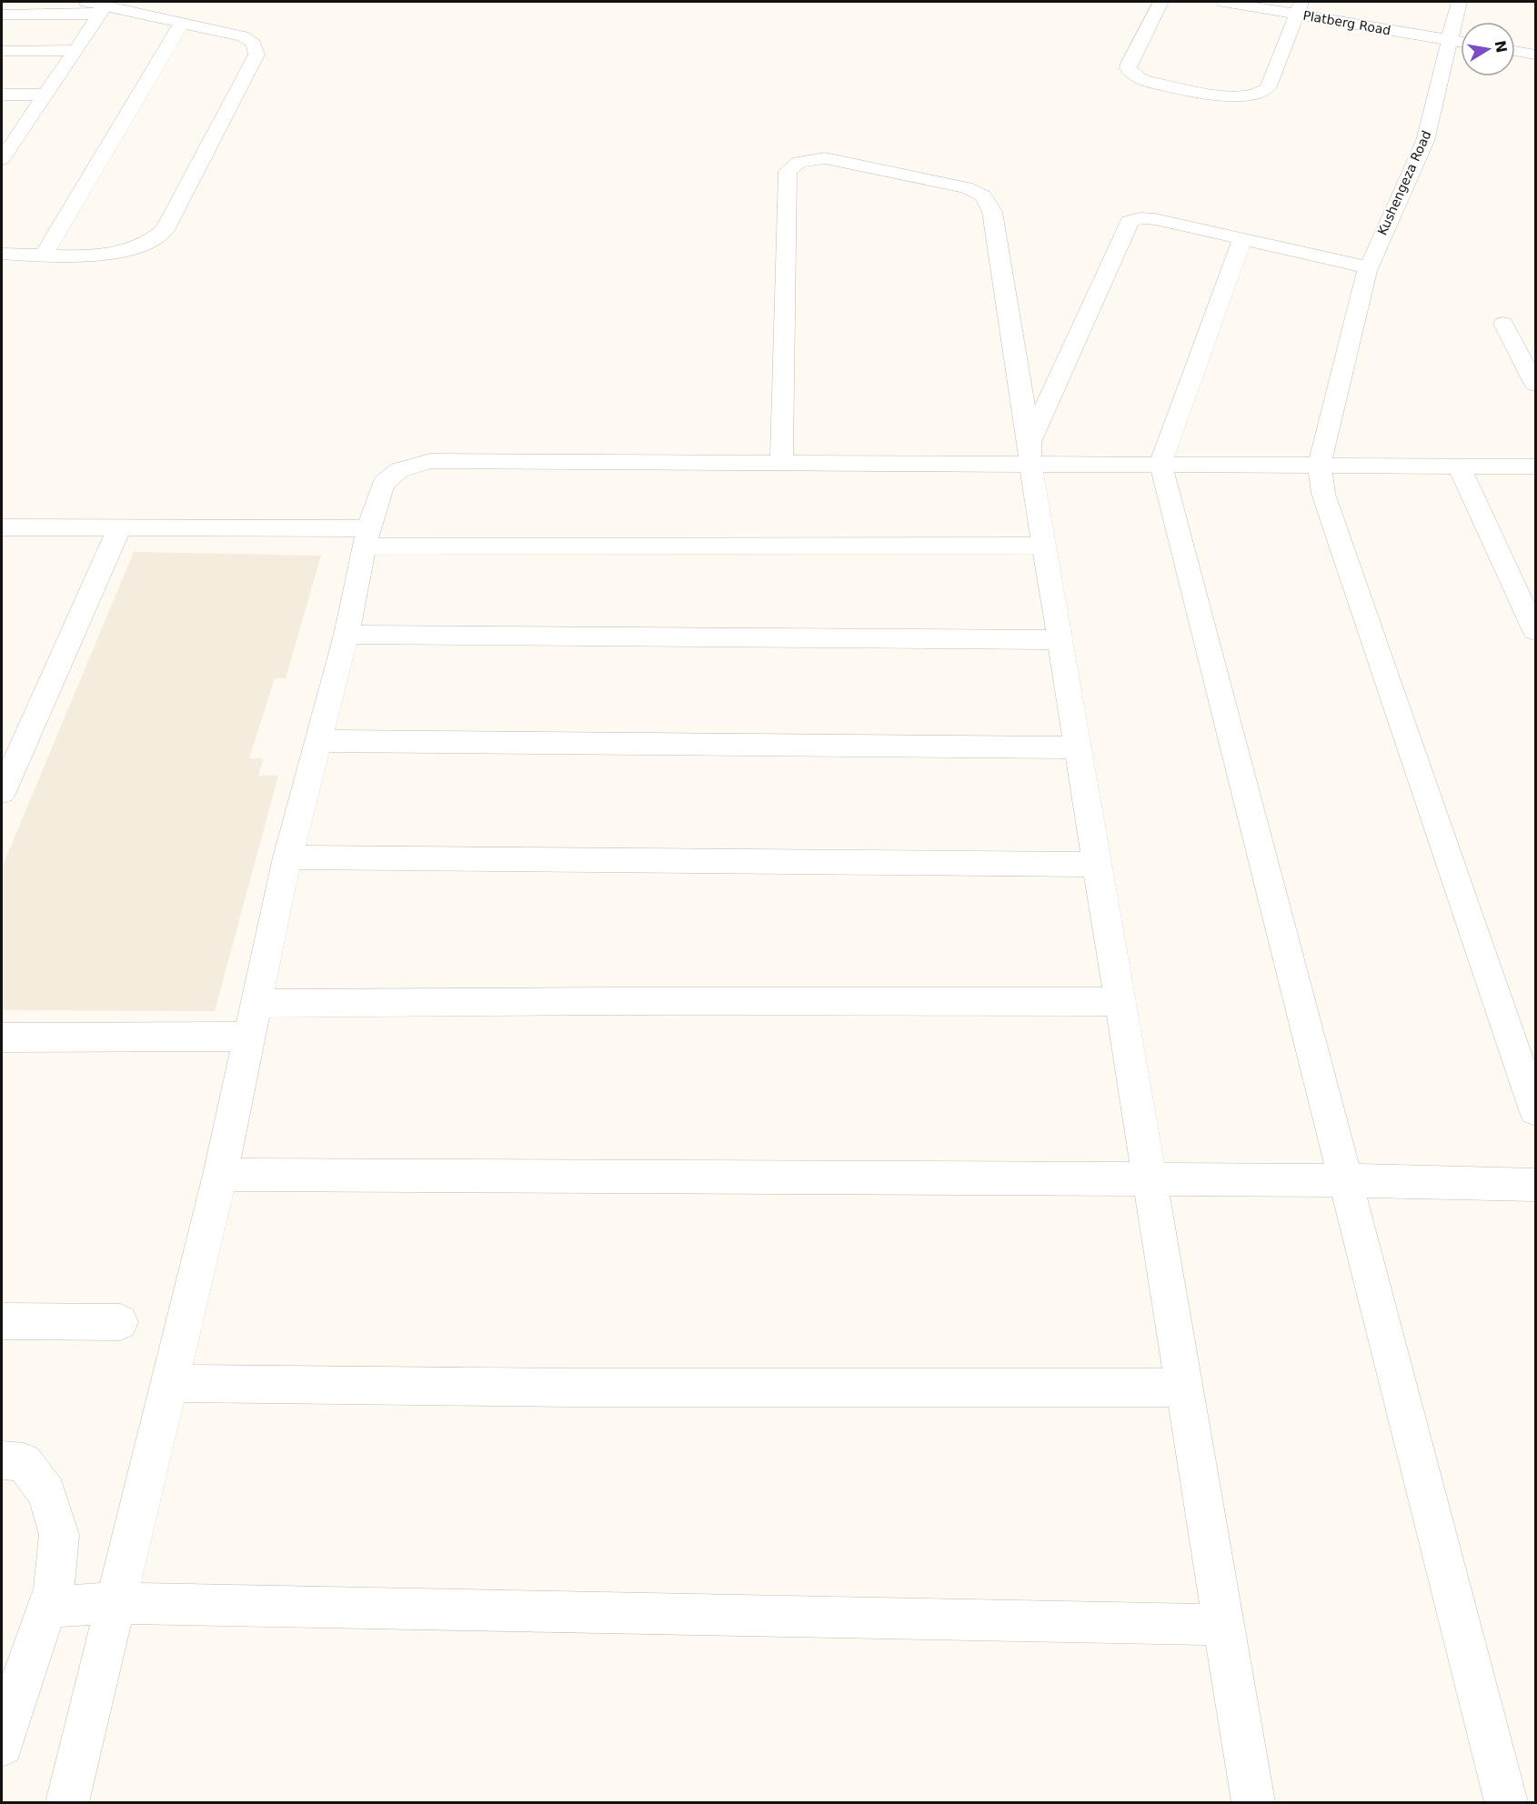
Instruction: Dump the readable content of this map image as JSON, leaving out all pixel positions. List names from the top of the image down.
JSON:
{
  "streets": {
    "street": ["Platberg Road", "Kushengeza Road"]
  },
  "crossings": [
    ["Platberg Road", "Kushengeza Road"]
  ],
  "north": "right"
}
